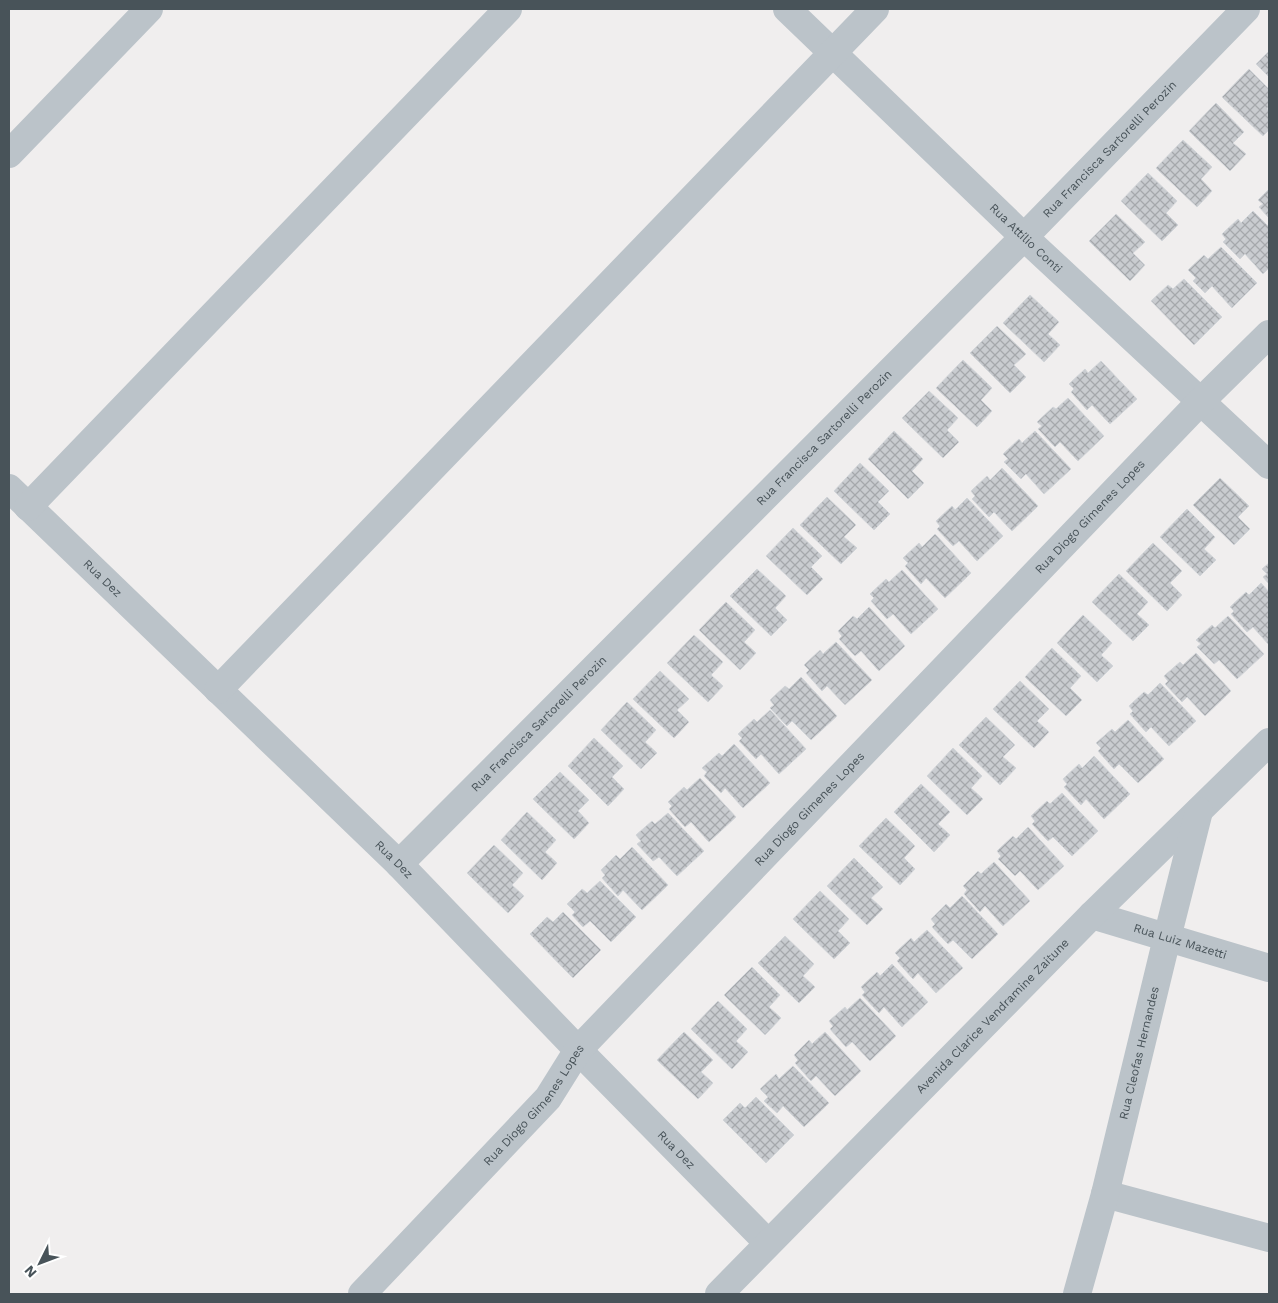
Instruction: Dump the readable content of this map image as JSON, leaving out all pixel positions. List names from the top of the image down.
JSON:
{
  "streets": {
    "street": [
      "Rua Francisca Sartorelli Perozin",
      "Rua Attílio Conti",
      "Rua Diogo Gimenes Lopes",
      "Rua Dez",
      "Rua Luiz Mazetti",
      "Avenida Clarice Vendramine Zaitune",
      "Rua Cleofas Hernandes"
    ]
  },
  "crossings": [
    ["Rua Francisca Sartorelli Perozin", "Rua Attílio Conti"],
    ["Rua Francisca Sartorelli Perozin", "Rua Dez"],
    ["Rua Attílio Conti", "Rua Diogo Gimenes Lopes"],
    ["Rua Diogo Gimenes Lopes", "Rua Dez"],
    ["Rua Dez", "Avenida Clarice Vendramine Zaitune"],
    ["Rua Luiz Mazetti", "Avenida Clarice Vendramine Zaitune"],
    ["Rua Luiz Mazetti", "Rua Cleofas Hernandes"],
    ["Avenida Clarice Vendramine Zaitune", "Rua Cleofas Hernandes"]
  ],
  "north": "bottom left"
}
